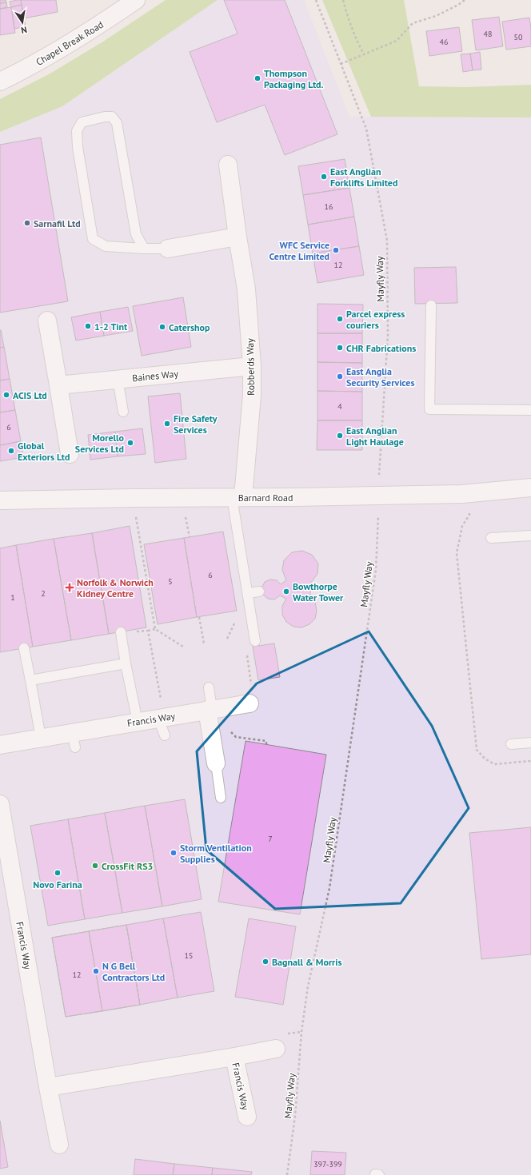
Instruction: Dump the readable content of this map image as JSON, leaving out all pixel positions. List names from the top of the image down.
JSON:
{
  "streets": {
    "street": [
      "Chapel Break Road",
      "Robberds Way",
      "Baines Way",
      "Barnard Road",
      "Francis Way"
    ],
    "path": ["Mayfly Way"]
  },
  "crossings": [
    ["Mayfly Way", "Barnard Road"],
    ["Robberds Way", "Baines Way"],
    ["Robberds Way", "Barnard Road"]
  ],
  "places": {
    "other": [
      "Thompson Packaging Ltd.",
      "East Anglian Forklifts Limited",
      "Sarnafil Ltd",
      "WFC Service Centre Limited",
      "Parcel express couriers",
      "1-2 Tint",
      "Catershop",
      "CHR Fabrications",
      "East Anglia Security Services",
      "ACIS Ltd",
      "Fire Safety Services",
      "East Anglian Light Haulage",
      "Morello Services Ltd",
      "Global Exteriors Ltd",
      "Bowthorpe Water Tower",
      "Storm Ventilation Supplies",
      "CrossFit RS3",
      "Novo Farina",
      "Bagnall & Morris",
      "N G Bell Contractors Ltd"
    ],
    "health": ["Norfolk & Norwich Kidney Centre"]
  },
  "house_numbers": [
    "48",
    "50",
    "46",
    "16",
    "12",
    "4",
    "6",
    "6",
    "5",
    "2",
    "1",
    "7",
    "15",
    "12",
    "397-399"
  ],
  "north": "bottom"
}
